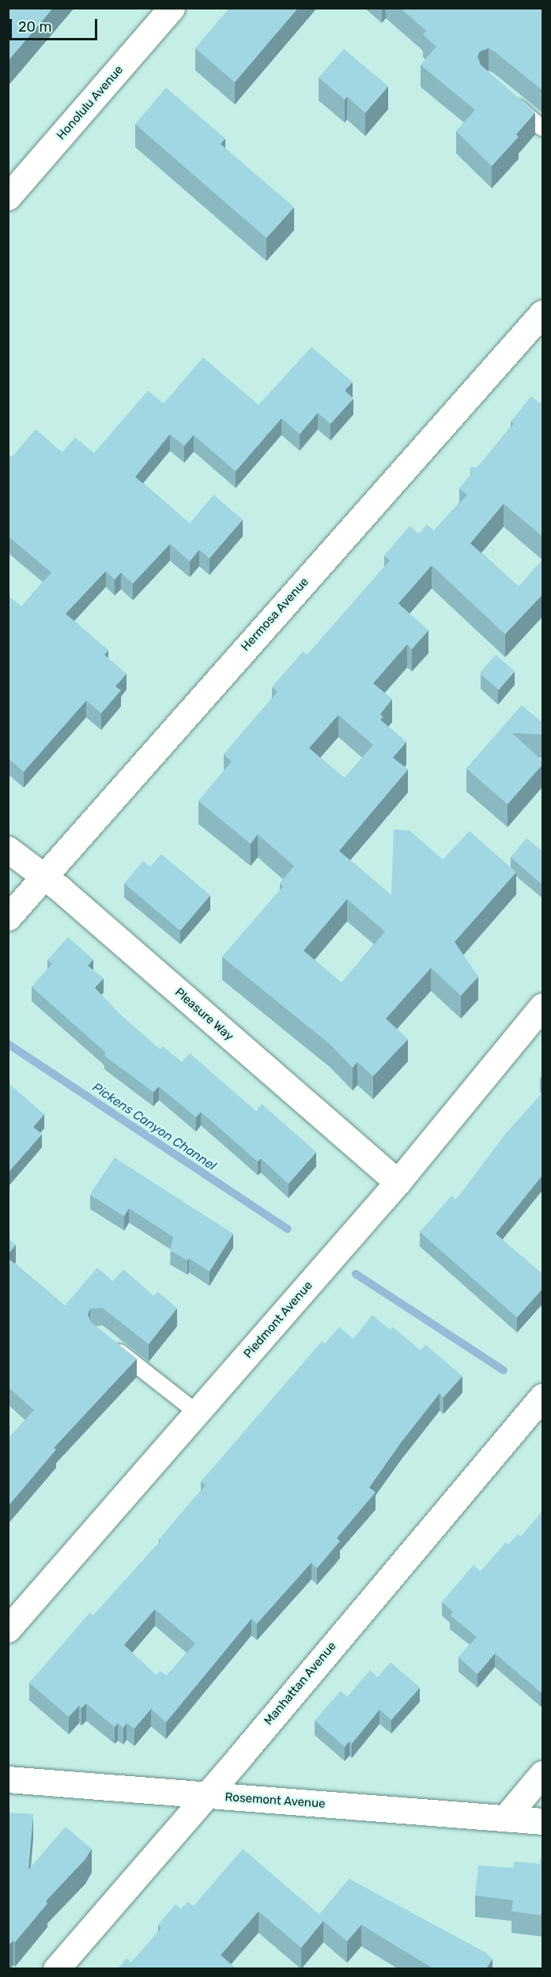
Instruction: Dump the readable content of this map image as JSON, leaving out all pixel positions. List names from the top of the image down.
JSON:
{
  "streets": {
    "street": [
      "Honolulu Avenue",
      "Hermosa Avenue",
      "Pleasure Way",
      "Piedmont Avenue",
      "Manhattan Avenue",
      "Rosemont Avenue"
    ]
  },
  "crossings": [
    ["Hermosa Avenue", "Pleasure Way"],
    ["Pleasure Way", "Piedmont Avenue"],
    ["Manhattan Avenue", "Rosemont Avenue"]
  ],
  "water": ["Pickens Canyon Channel"],
  "scale_bar": "20 m"
}
